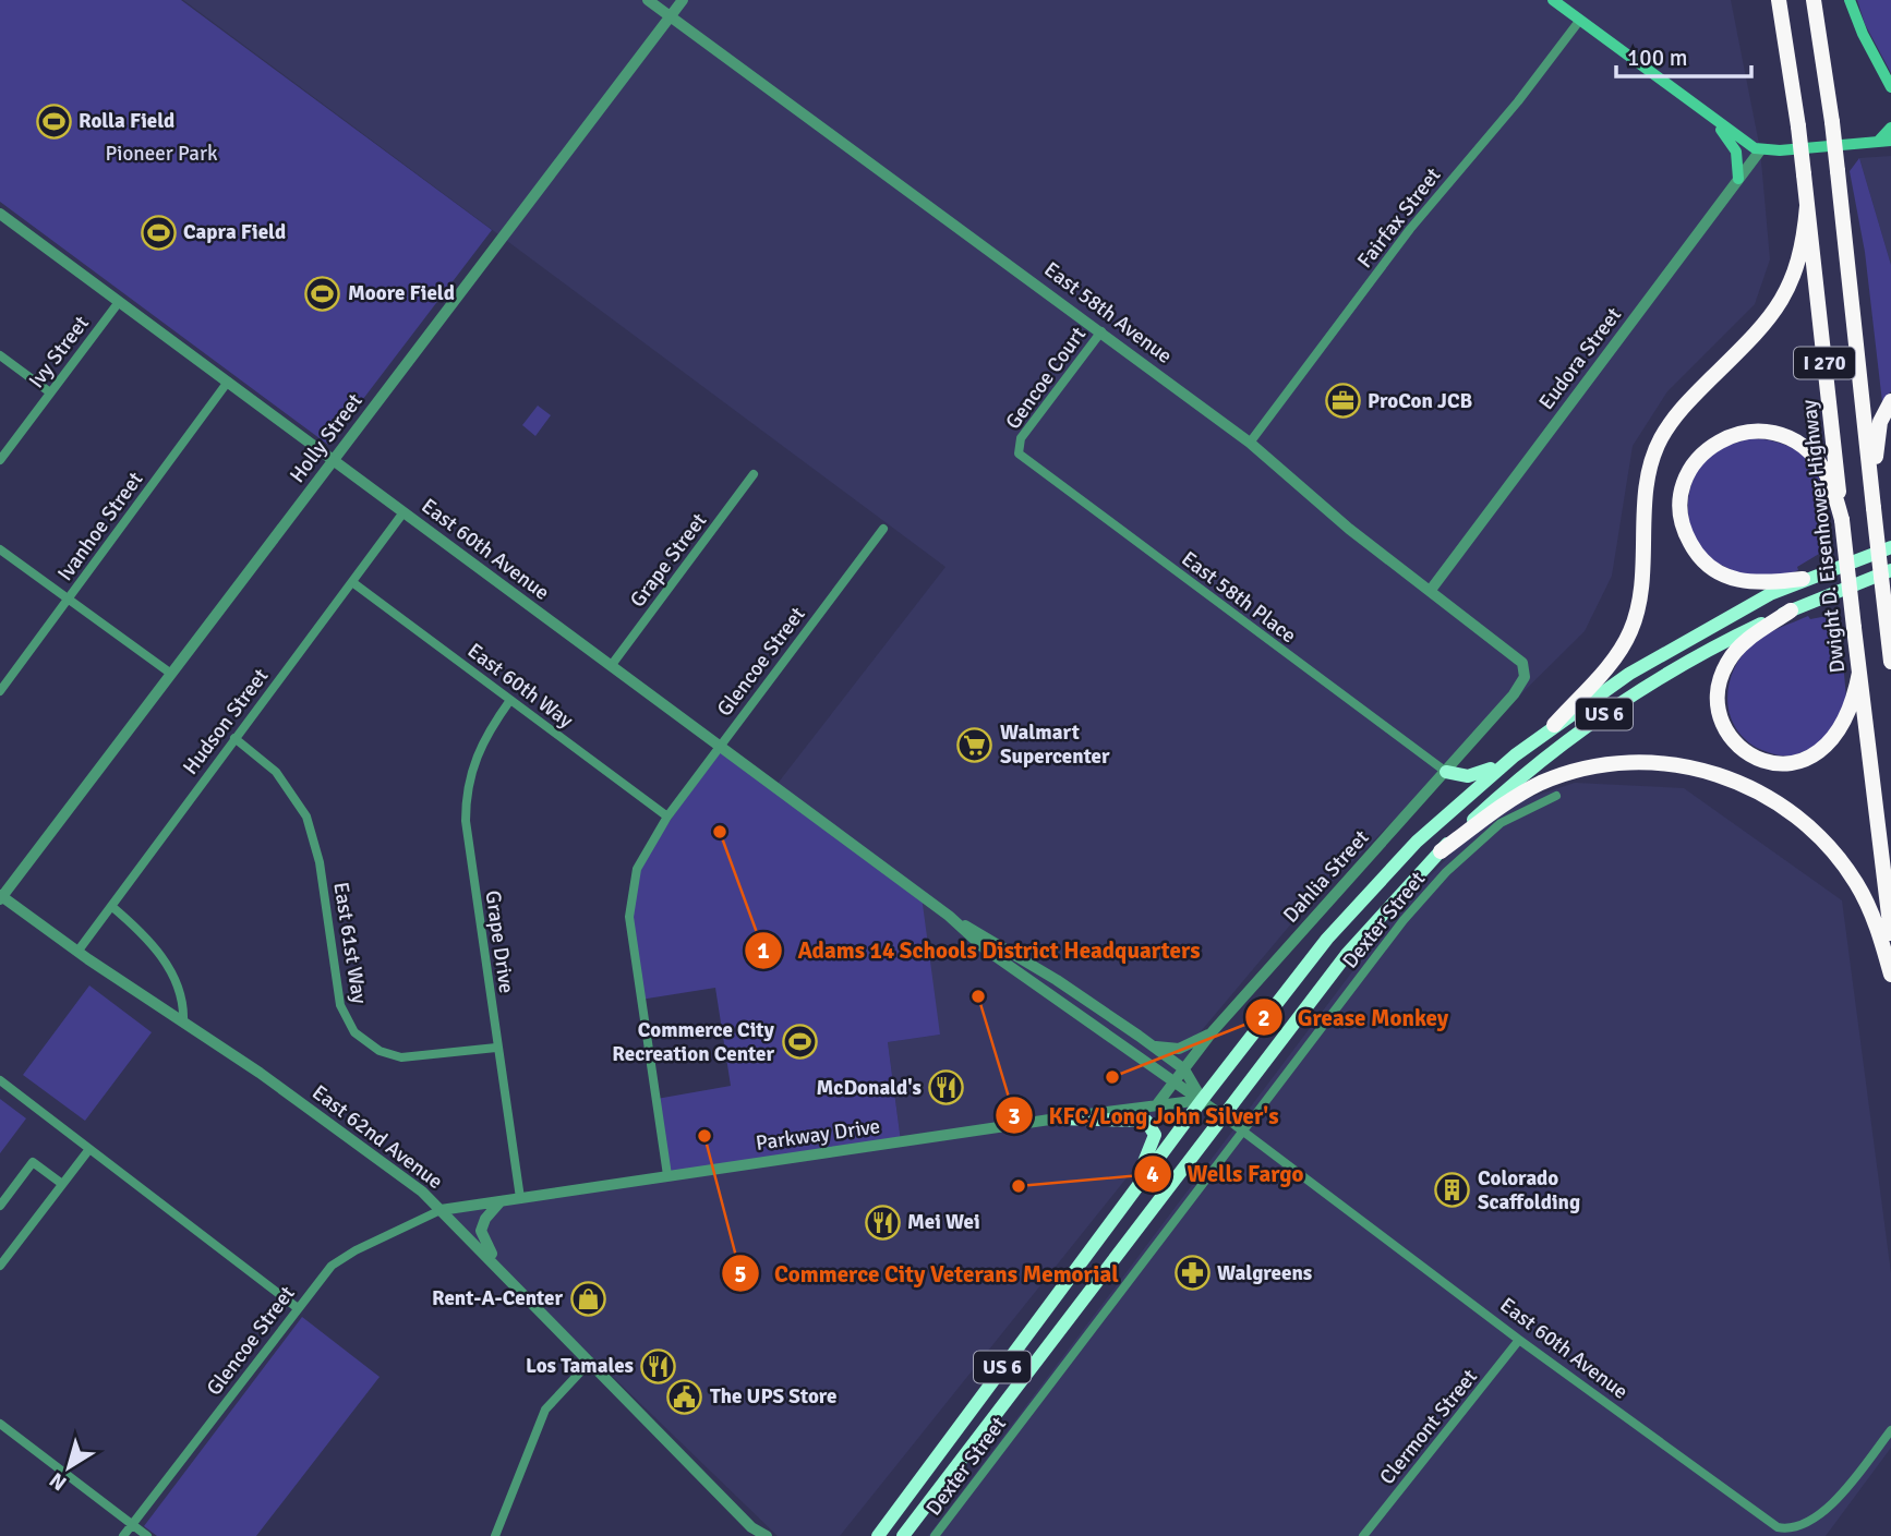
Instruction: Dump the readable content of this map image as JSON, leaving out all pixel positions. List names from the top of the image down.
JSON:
{
  "streets": {
    "highway": ["I 270", "Dwight D. Eisenhower Highway", "US 6"],
    "street": [
      "Fairfax Street",
      "East 58th Avenue",
      "Ivy Street",
      "Eudora Street",
      "Gencoe Court",
      "Holly Street",
      "Ivanhoe Street",
      "East 60th Avenue",
      "Grape Street",
      "East 58th Place",
      "Glencoe Street",
      "East 60th Way",
      "Hudson Street",
      "Dahlia Street",
      "Dexter Street",
      "Grape Drive",
      "East 61st Way",
      "Parkway Drive",
      "East 62nd Avenue",
      "Clermont Street"
    ]
  },
  "crossings": [
    ["Fairfax Street", "East 58th Avenue"],
    ["East 58th Avenue", "Eudora Street"],
    ["East 58th Avenue", "Gencoe Court"],
    ["East 58th Avenue", "Holly Street"],
    ["East 58th Avenue", "Dahlia Street"],
    ["Ivy Street", "East 60th Avenue"],
    ["I 270", "US 6"],
    ["Gencoe Court", "East 58th Place"],
    ["Holly Street", "East 60th Avenue"],
    ["Holly Street", "East 62nd Avenue"],
    ["Ivanhoe Street", "East 60th Avenue"],
    ["East 60th Avenue", "Grape Street"],
    ["East 60th Avenue", "Glencoe Street"],
    ["East 60th Avenue", "US 6"],
    ["East 60th Avenue", "Hudson Street"],
    ["East 60th Avenue", "Dahlia Street"],
    ["East 60th Avenue", "Dexter Street"],
    ["East 60th Avenue", "Parkway Drive"],
    ["East 60th Avenue", "Clermont Street"],
    ["East 58th Place", "Dahlia Street"],
    ["Glencoe Street", "East 60th Way"],
    ["Glencoe Street", "Parkway Drive"],
    ["Glencoe Street", "East 62nd Avenue"],
    ["East 60th Way", "Hudson Street"],
    ["East 60th Way", "Grape Drive"],
    ["US 6", "Parkway Drive"],
    ["Hudson Street", "East 61st Way"],
    ["Hudson Street", "East 62nd Avenue"],
    ["Dahlia Street", "Parkway Drive"],
    ["Grape Drive", "East 61st Way"],
    ["Grape Drive", "Parkway Drive"],
    ["Parkway Drive", "East 62nd Avenue"]
  ],
  "parks": ["Pioneer Park"],
  "places": {
    "sports": [
      "Rolla Field",
      "Capra Field",
      "Moore Field",
      "Commerce City Recreation Center"
    ],
    "office": ["ProCon JCB"],
    "supermarket": ["Walmart Supercenter"],
    "other": [
      "Adams 14 Schools District Headquarters",
      "KFC/Long John Silver's",
      "Grease Monkey",
      "Commerce City Veterans Memorial",
      "Wells Fargo"
    ],
    "restaurant": ["McDonald's", "Mei Wei", "Los Tamales"],
    "building": ["Colorado Scaffolding"],
    "pharmacy": ["Walgreens"],
    "shop": ["Rent-A-Center"],
    "public building": ["The UPS Store"]
  },
  "scale_bar": "100 m",
  "north": "bottom left"
}
